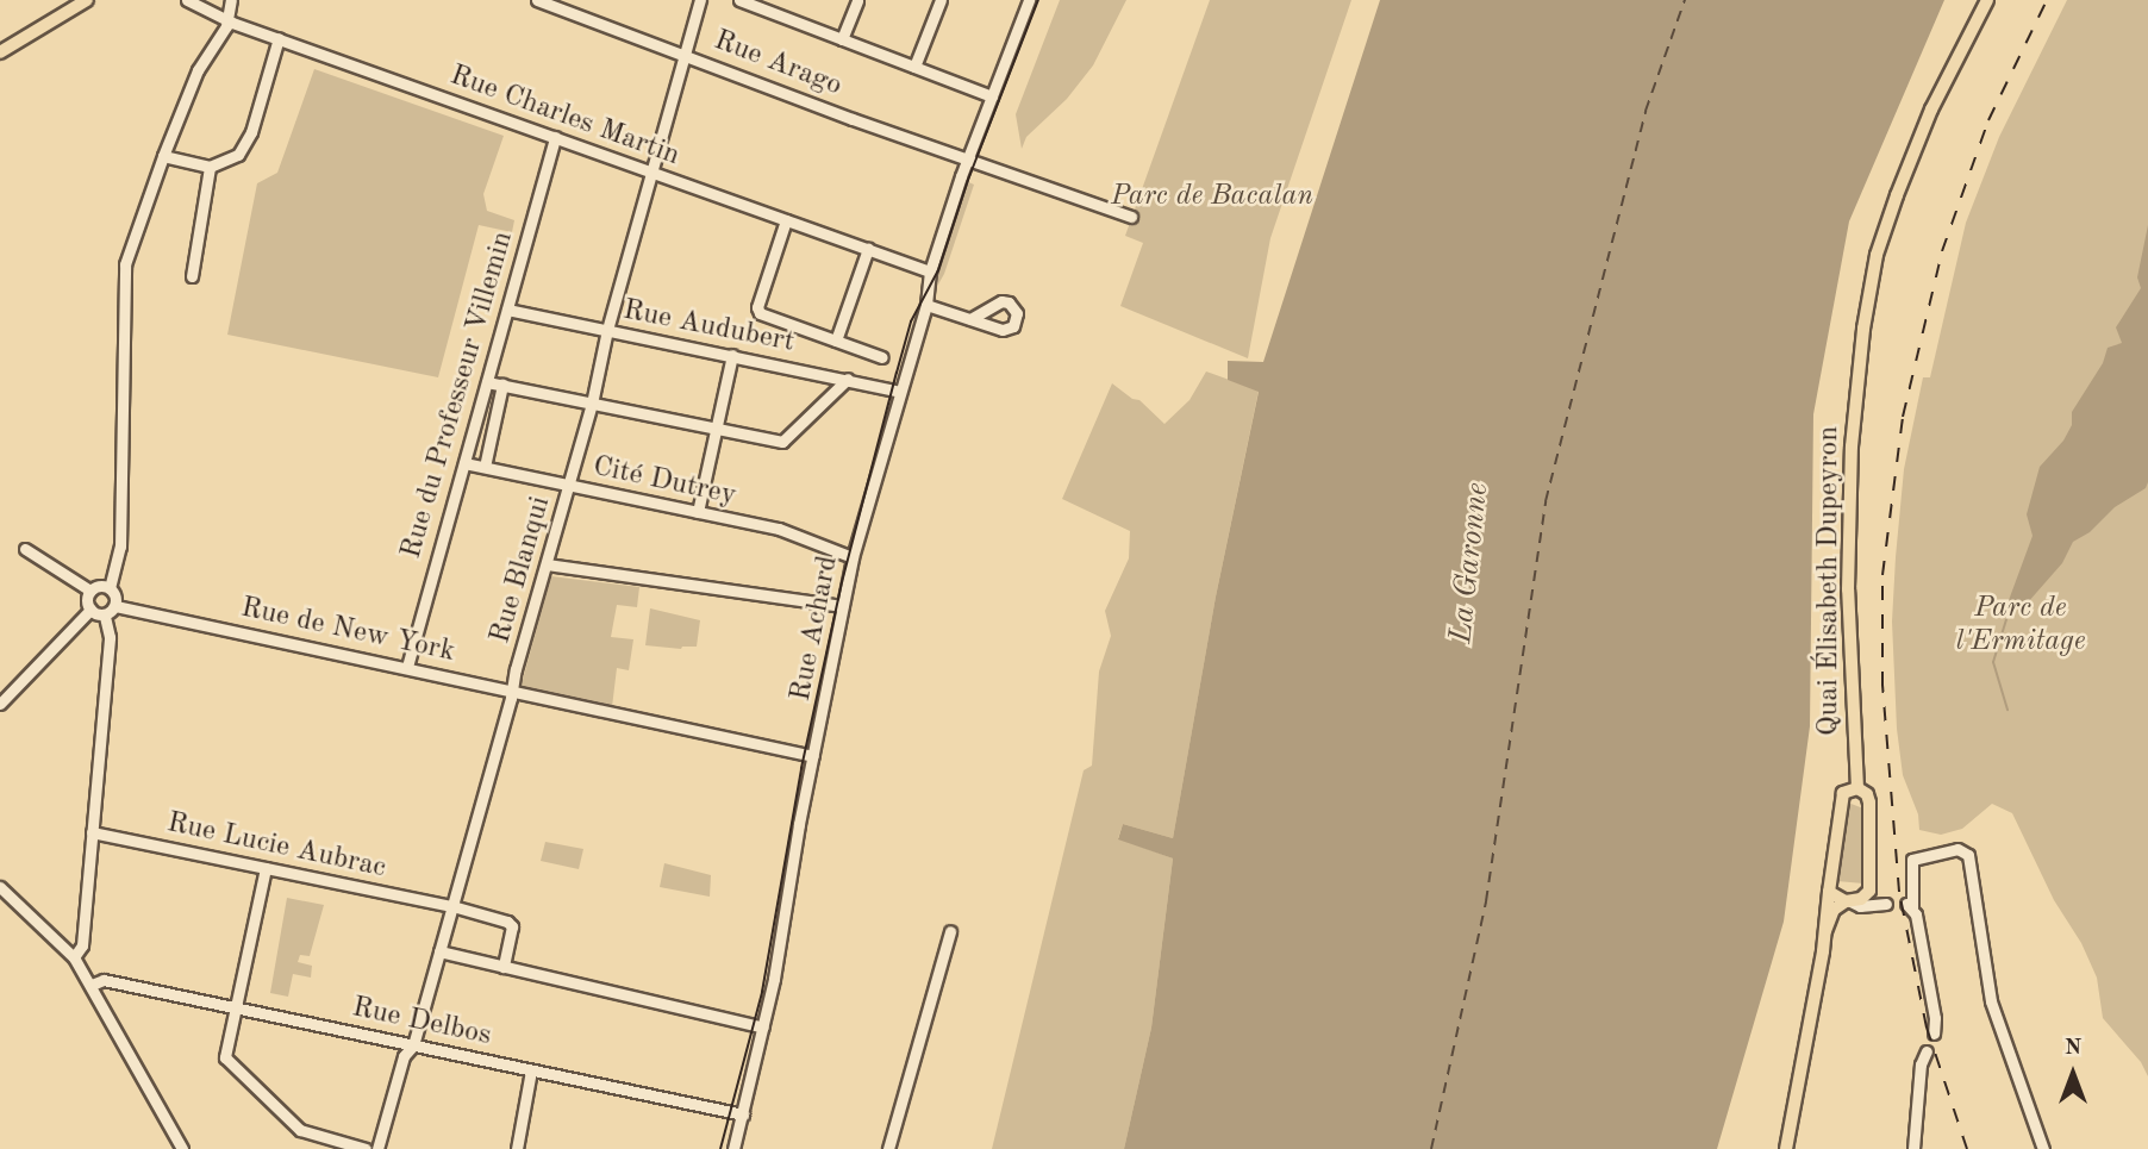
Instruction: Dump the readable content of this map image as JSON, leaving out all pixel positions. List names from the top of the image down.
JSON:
{
  "streets": {
    "main road": ["Quai Élisabeth Dupeyron"],
    "street": [
      "Rue Arago",
      "Rue Charles Martin",
      "Rue Audubert",
      "Rue du Professeur Villemin",
      "Cité Dutrey",
      "Rue Blanqui",
      "Rue Achard",
      "Rue de New York",
      "Rue Lucie Aubrac",
      "Rue Delbos"
    ]
  },
  "crossings": [
    ["Rue Arago", "Rue Blanqui"],
    ["Rue Arago", "Rue Achard"],
    ["Rue Charles Martin", "Rue du Professeur Villemin"],
    ["Rue Charles Martin", "Rue Blanqui"],
    ["Rue Charles Martin", "Rue Achard"],
    ["Rue Audubert", "Rue du Professeur Villemin"],
    ["Rue Audubert", "Rue Blanqui"],
    ["Rue Audubert", "Rue Achard"],
    ["Rue du Professeur Villemin", "Cité Dutrey"],
    ["Rue du Professeur Villemin", "Rue de New York"],
    ["Cité Dutrey", "Rue Blanqui"],
    ["Cité Dutrey", "Rue Achard"],
    ["Rue Blanqui", "Rue de New York"],
    ["Rue Blanqui", "Rue Lucie Aubrac"],
    ["Rue Blanqui", "Rue Delbos"],
    ["Rue Achard", "Rue de New York"],
    ["Rue Achard", "Rue Delbos"]
  ],
  "water": ["La Garonne"],
  "parks": ["Parc de Bacalan", "Parc de l'Ermitage"],
  "north": "top"
}
